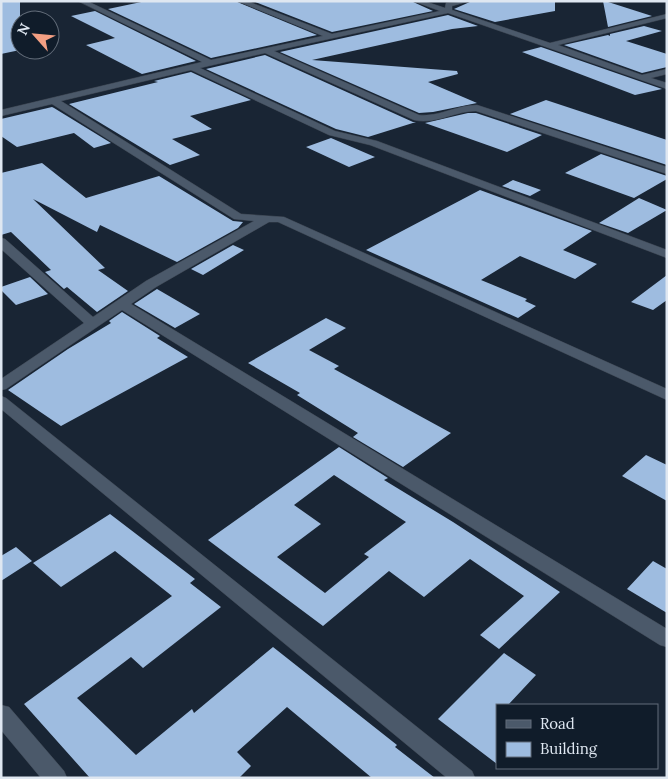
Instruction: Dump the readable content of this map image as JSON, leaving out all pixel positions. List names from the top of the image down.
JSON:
{
  "legend": ["Road", "Building"],
  "north": "top left"
}
